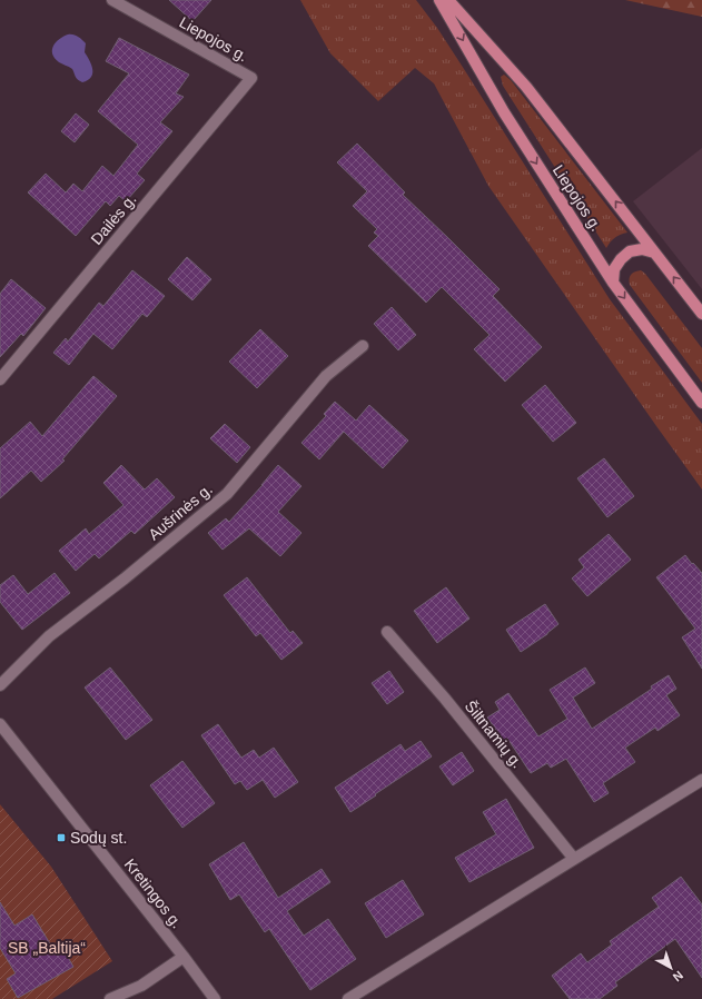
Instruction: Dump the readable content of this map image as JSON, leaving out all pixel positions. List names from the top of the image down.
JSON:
{
  "streets": {
    "main road": ["Liepojos g."],
    "street": [
      "Dailės g.",
      "Aušrinės g.",
      "Šiltnamių g.",
      "Kretingos g."
    ]
  },
  "crossings": [
    ["Liepojos g.", "Dailės g."]
  ],
  "parks": ["SB „Baltija“"],
  "places": {
    "transit": ["Sodų st."]
  },
  "north": "bottom right"
}
